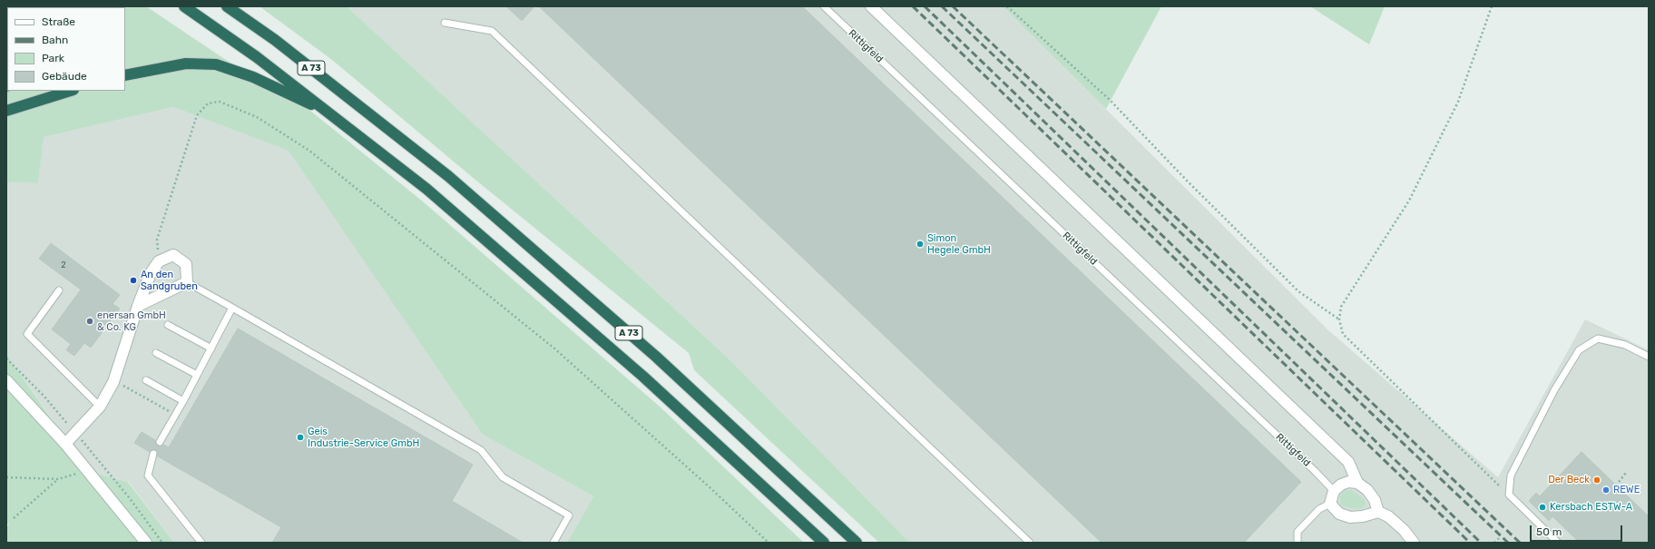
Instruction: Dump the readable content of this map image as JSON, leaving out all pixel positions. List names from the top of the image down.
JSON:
{
  "streets": {
    "highway": ["A 73"],
    "lane": ["Rittigfeld"]
  },
  "places": [
    "Simon Hegele GmbH",
    "An den Sandgruben",
    "enersan GmbH & Co. KG",
    "Geis Industrie-Service GmbH",
    "Der Beck",
    "REWE",
    "Kersbach ESTW-A"
  ],
  "house_numbers": ["2"],
  "legend": [
    "Straße",
    "Bahn",
    "Park",
    "Gebäude"
  ],
  "scale_bar": "50 m"
}
